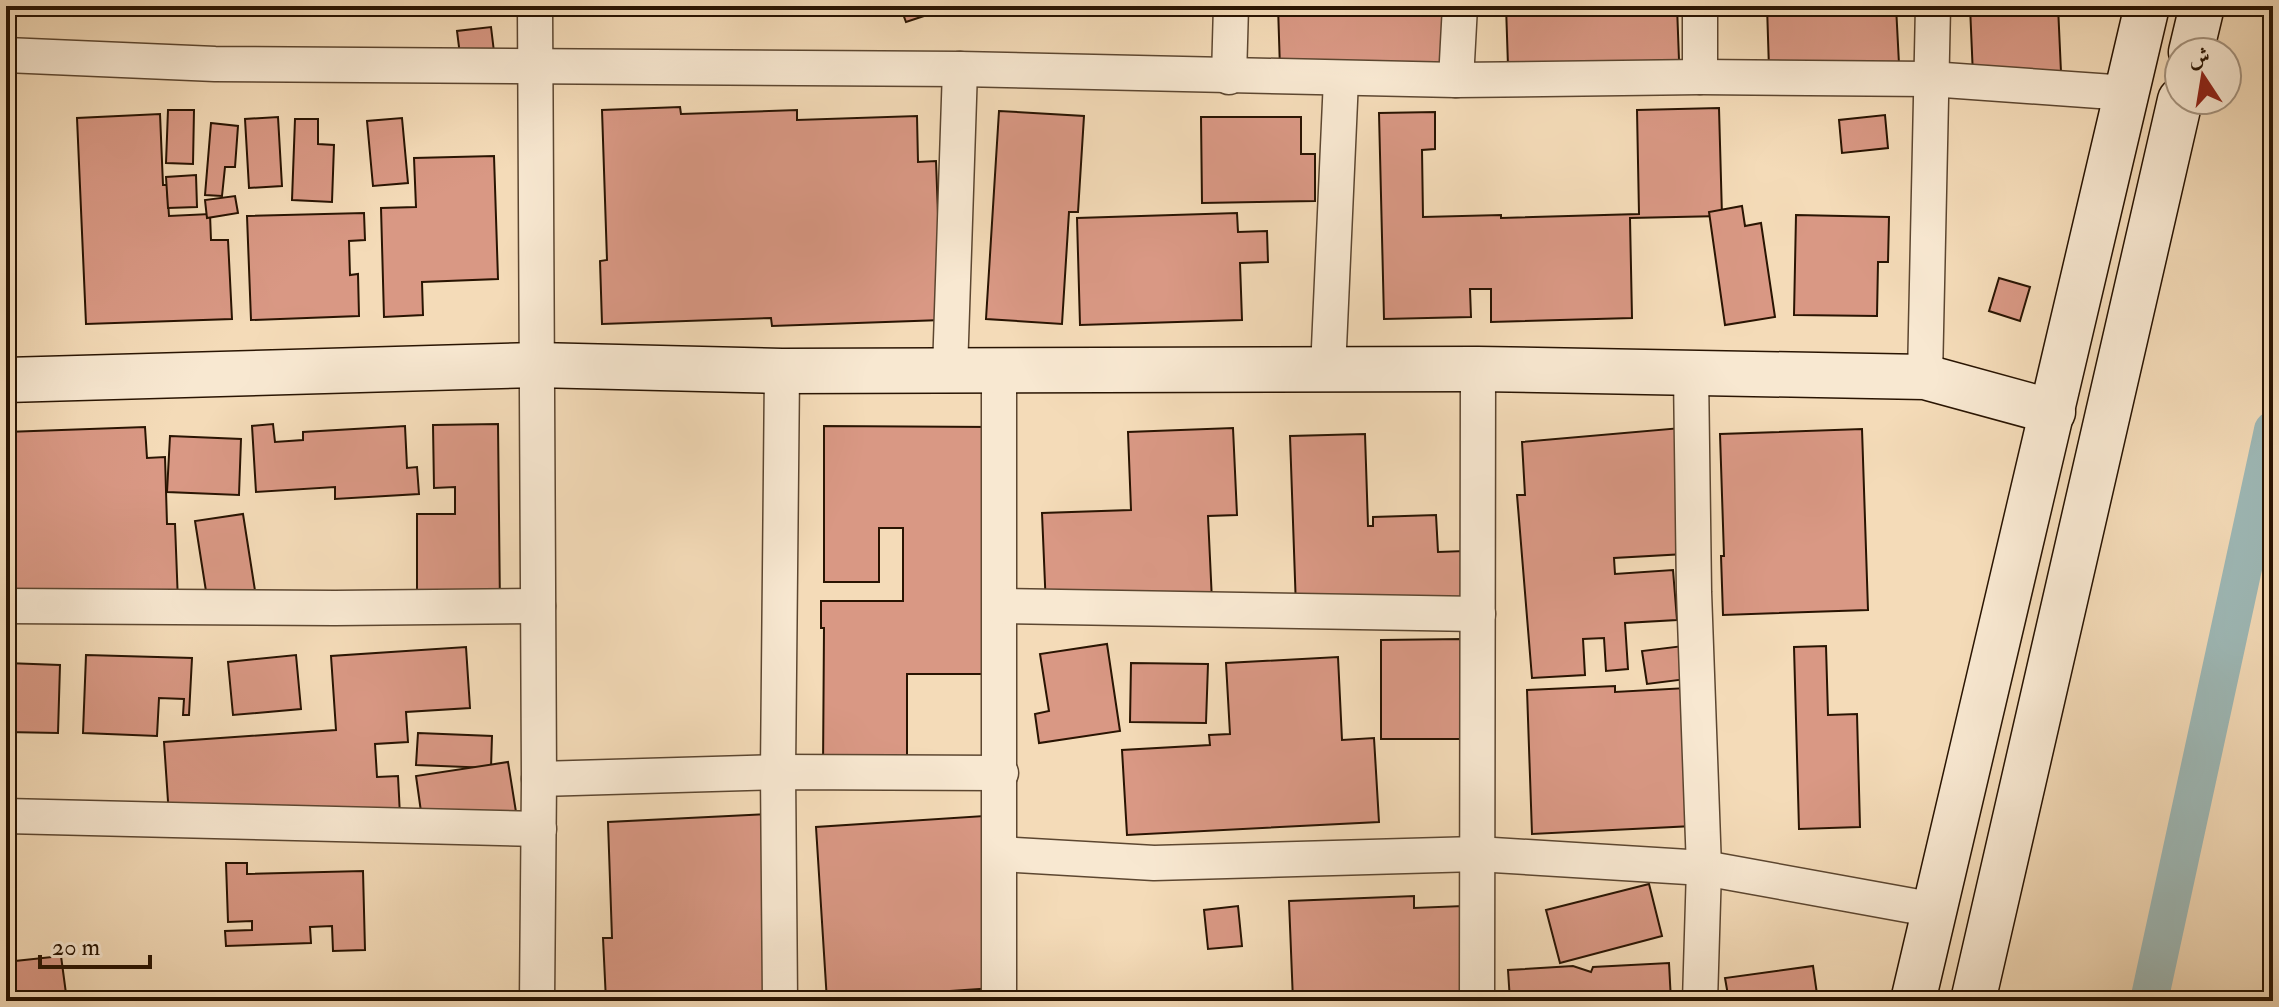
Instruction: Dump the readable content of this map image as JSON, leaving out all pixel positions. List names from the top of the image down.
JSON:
{
  "scale_bar": "20 m",
  "north": "top"
}
